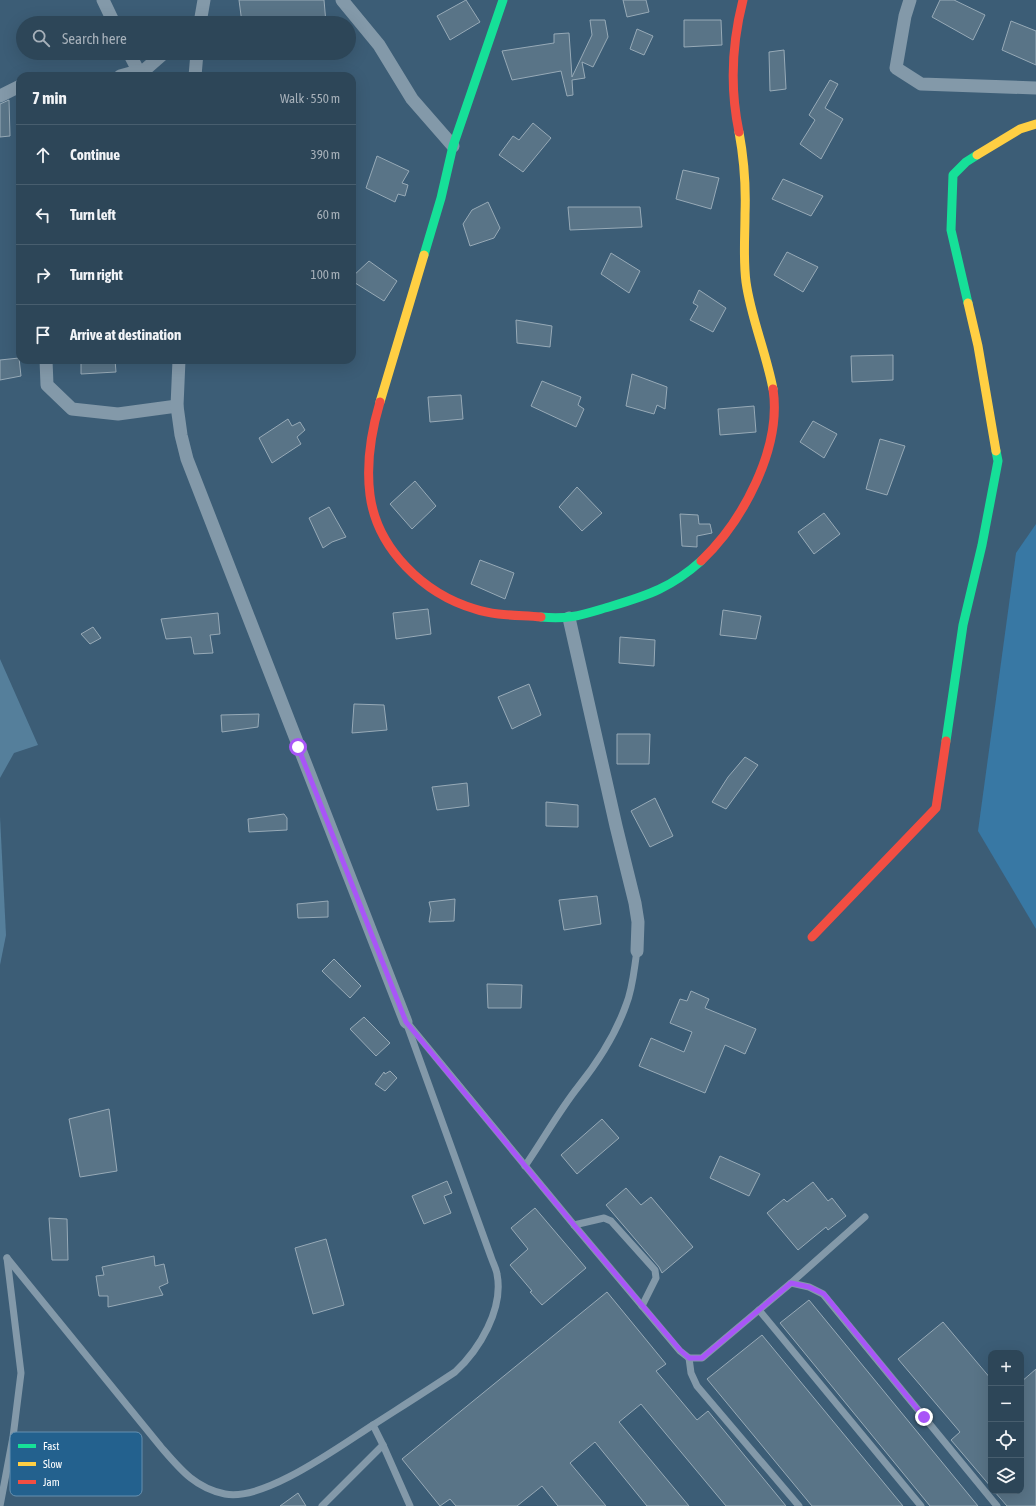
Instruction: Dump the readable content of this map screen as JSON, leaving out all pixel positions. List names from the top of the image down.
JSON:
{
  "legend": ["Fast", "Slow", "Jam"],
  "page": {
    "search": "Search here",
    "heading": ["7 min", "Walk · 550 m"],
    "list": [
      ["Continue", "390 m"],
      ["Turn left", "60 m"],
      ["Turn right", "100 m"],
      "Arrive at destination"
    ],
    "map_buttons": ["+", "−"]
  }
}
